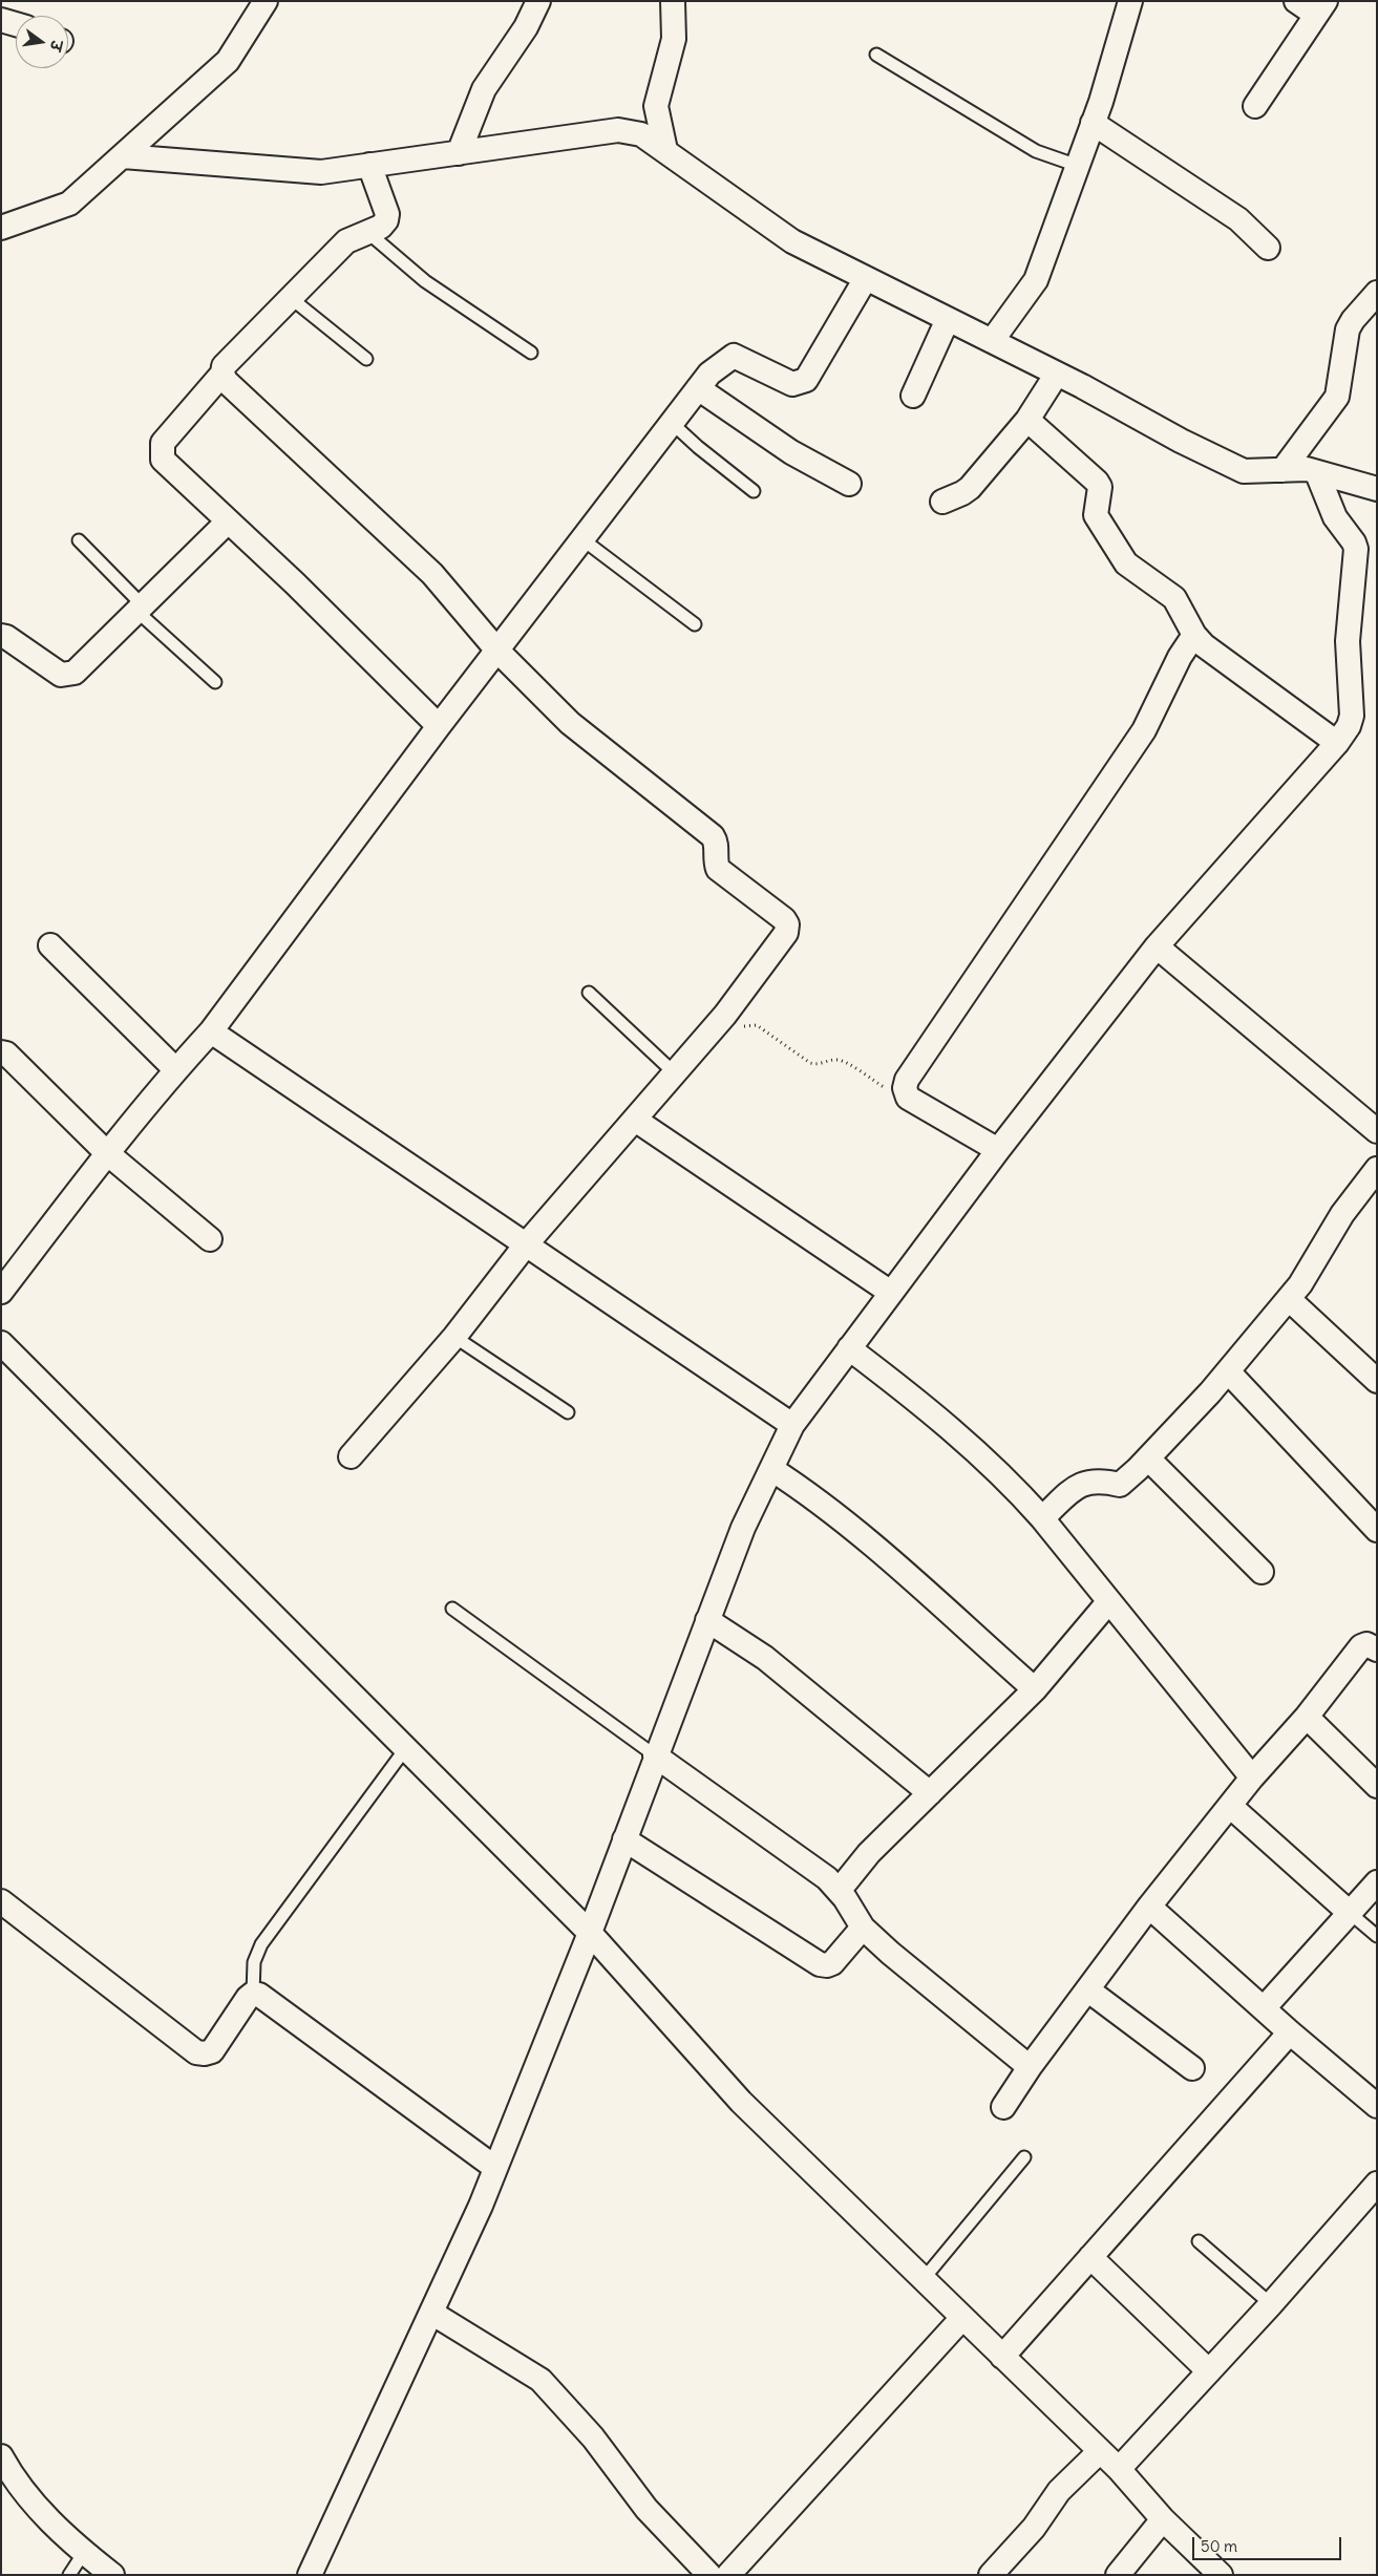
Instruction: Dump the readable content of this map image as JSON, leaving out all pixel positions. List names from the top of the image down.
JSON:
{
  "scale_bar": "50 m",
  "north": "right"
}
